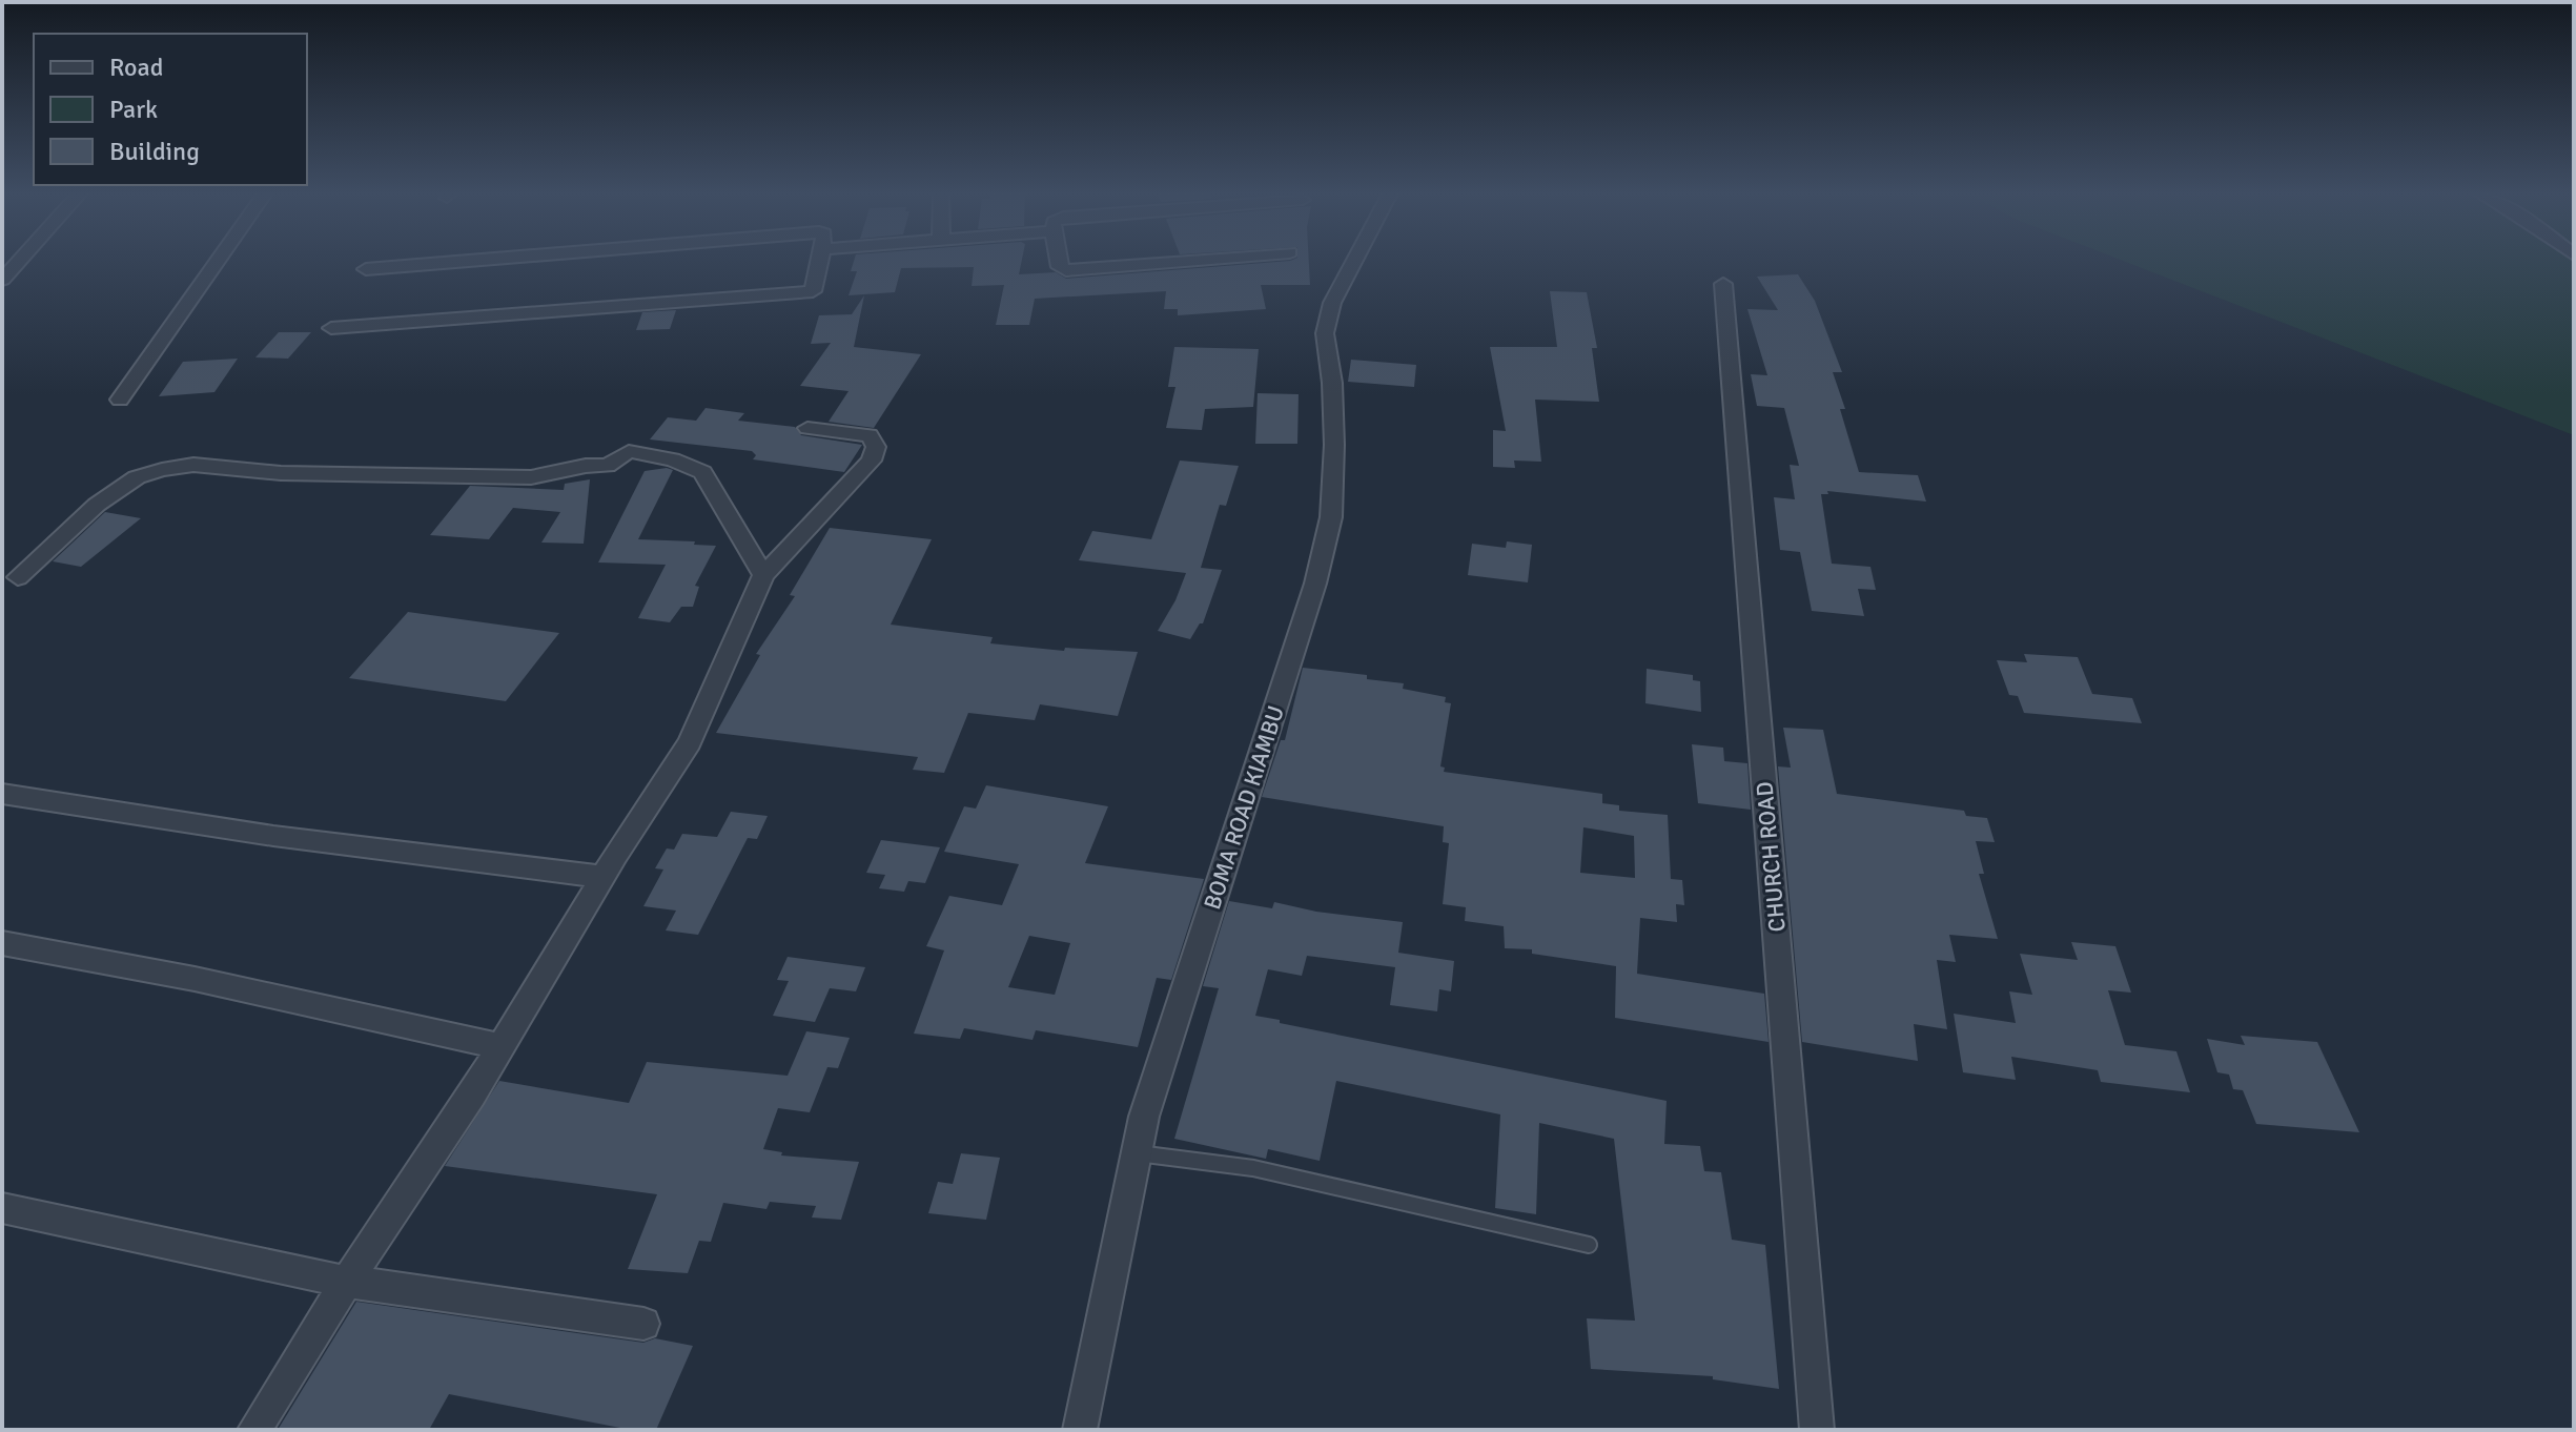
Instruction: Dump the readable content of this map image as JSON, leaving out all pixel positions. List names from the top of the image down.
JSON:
{
  "streets": {
    "street": ["BOMA ROAD KIAMBU", "CHURCH ROAD"]
  },
  "legend": ["Road", "Park", "Building"]
}
